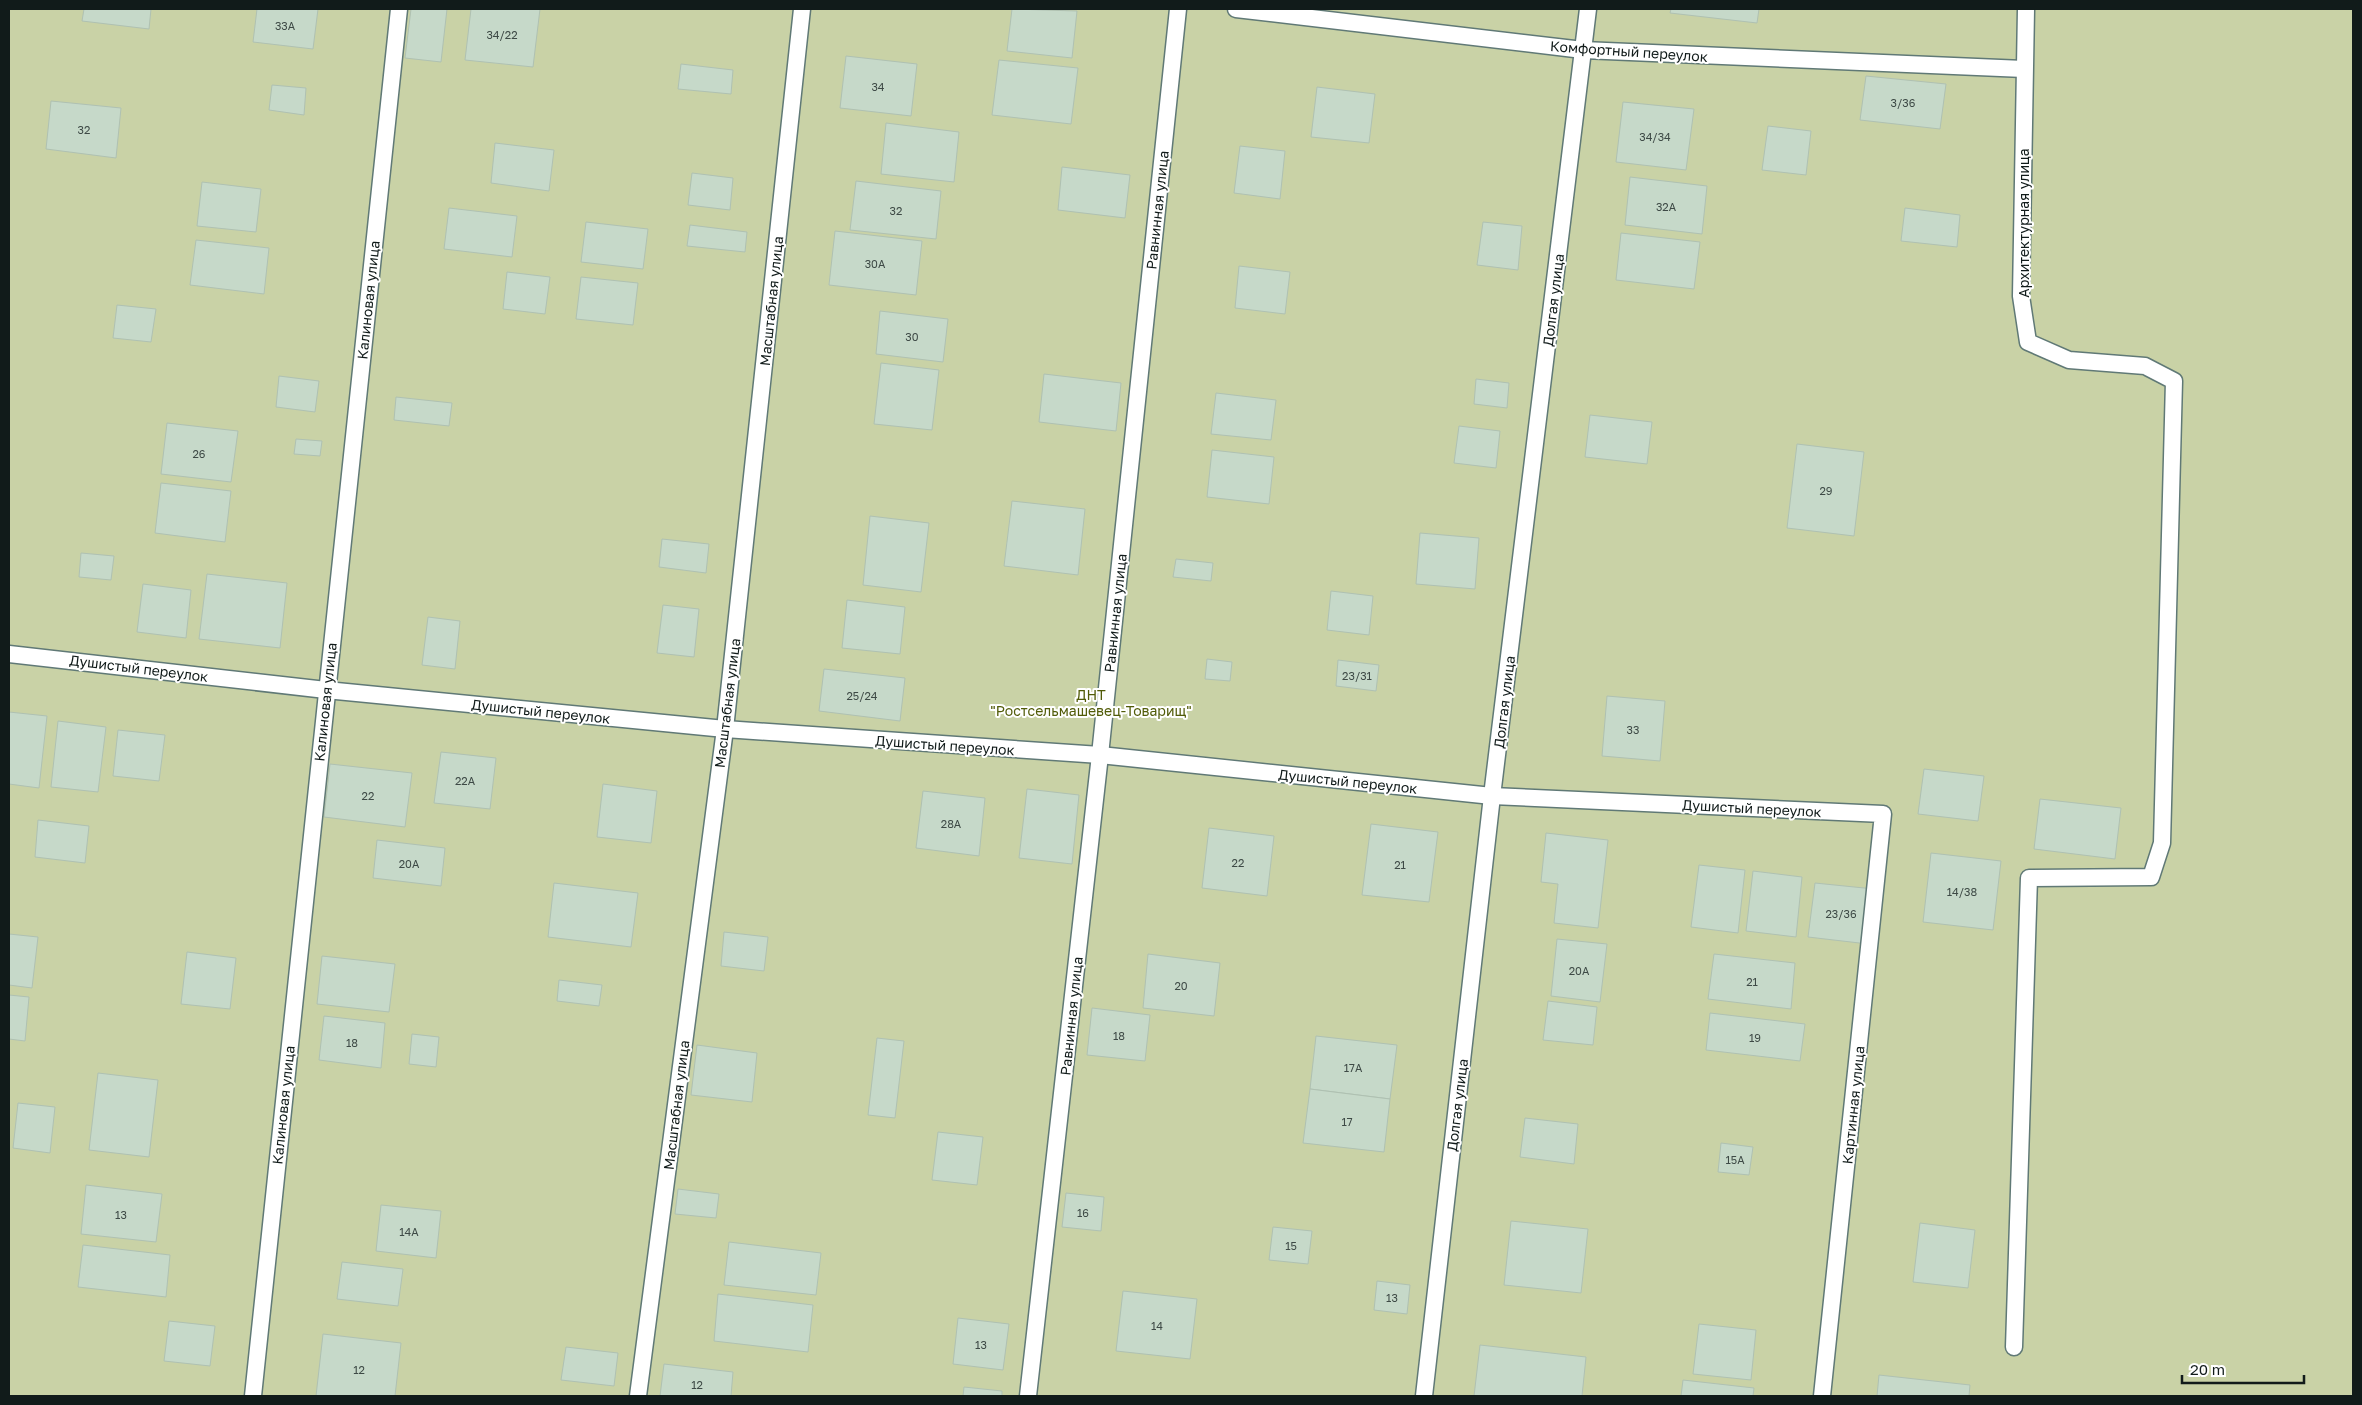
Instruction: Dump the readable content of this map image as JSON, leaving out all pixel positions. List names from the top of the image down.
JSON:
{
  "streets": {
    "lane": [
      "Комфортный переулок",
      "Равнинная улица",
      "Архитектурная улица",
      "Калиновая улица",
      "Долгая улица",
      "Масштабная улица",
      "Душистый переулок",
      "Картинная улица"
    ]
  },
  "crossings": [
    ["Комфортный переулок", "Архитектурная улица"],
    ["Комфортный переулок", "Долгая улица"],
    ["Равнинная улица", "Душистый переулок"],
    ["Калиновая улица", "Душистый переулок"],
    ["Долгая улица", "Душистый переулок"],
    ["Масштабная улица", "Душистый переулок"],
    ["Душистый переулок", "Картинная улица"]
  ],
  "parks": ["ДНТ \"Ростсельмашевец-Товарищ\""],
  "house_numbers": [
    "33А",
    "34/22",
    "34",
    "3/36",
    "32",
    "34/34",
    "32А",
    "32",
    "30А",
    "30",
    "26",
    "29",
    "23/31",
    "25/24",
    "33",
    "22А",
    "22",
    "28А",
    "22",
    "20А",
    "21",
    "14/38",
    "23/36",
    "20А",
    "21",
    "20",
    "18",
    "19",
    "18",
    "17А",
    "17",
    "15А",
    "16",
    "13",
    "14А",
    "15",
    "13",
    "14",
    "13",
    "12",
    "12"
  ],
  "scale_bar": "20 m"
}
